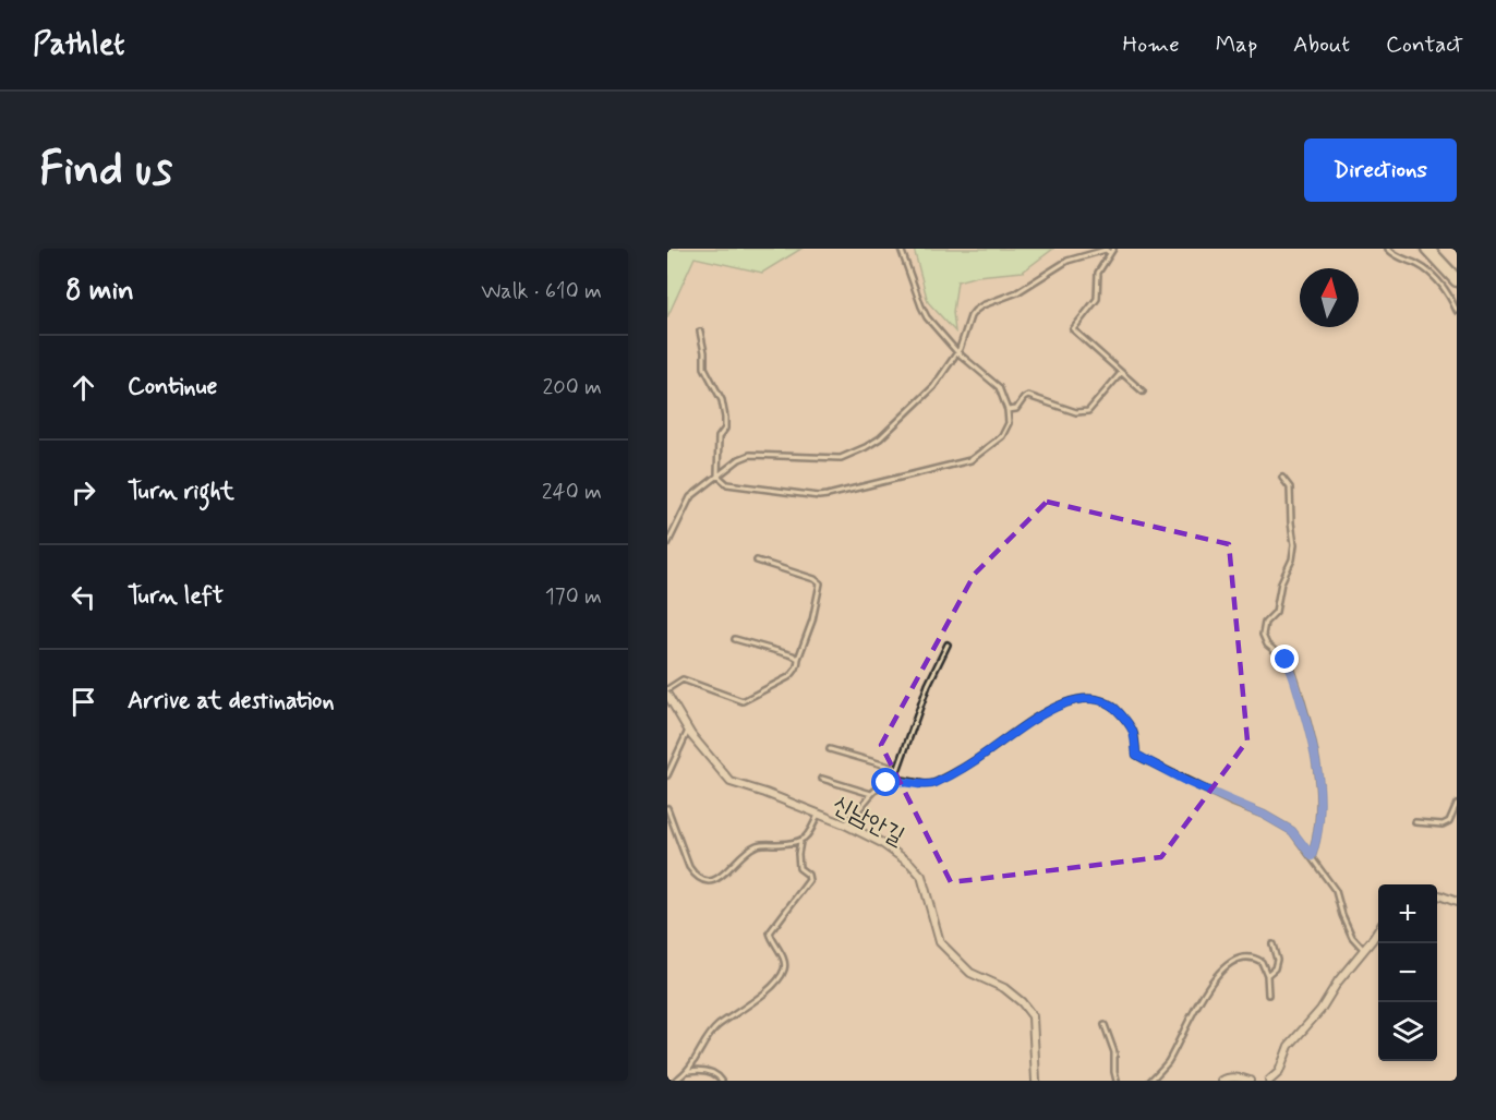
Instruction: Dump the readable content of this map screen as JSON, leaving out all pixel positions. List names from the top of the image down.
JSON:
{
  "streets": {
    "street": ["신남안길"]
  },
  "north": "top",
  "page": {
    "header": "Pathlet",
    "nav": [
      "Home",
      "Map",
      "About",
      "Contact"
    ],
    "buttons": "Directions",
    "title": "Find us",
    "heading": ["8 min", "Walk · 610 m"],
    "list": [
      ["Continue", "200 m"],
      ["Turn right", "240 m"],
      ["Turn left", "170 m"],
      "Arrive at destination"
    ],
    "map_buttons": ["+", "−"]
  }
}
